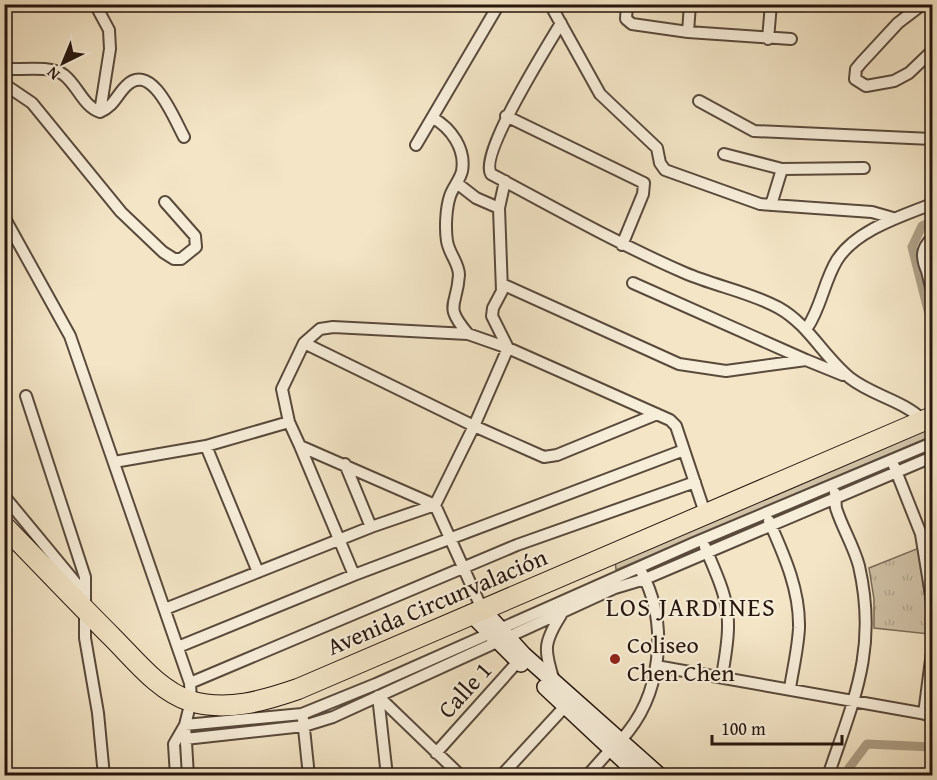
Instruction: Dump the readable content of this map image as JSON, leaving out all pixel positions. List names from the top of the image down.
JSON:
{
  "streets": {
    "highway": ["Avenida Circunvalación"],
    "street": ["Calle 1"]
  },
  "districts": ["LOS JARDINES"],
  "places": ["Coliseo Chen Chen"],
  "scale_bar": "100 m",
  "north": "bottom left"
}
